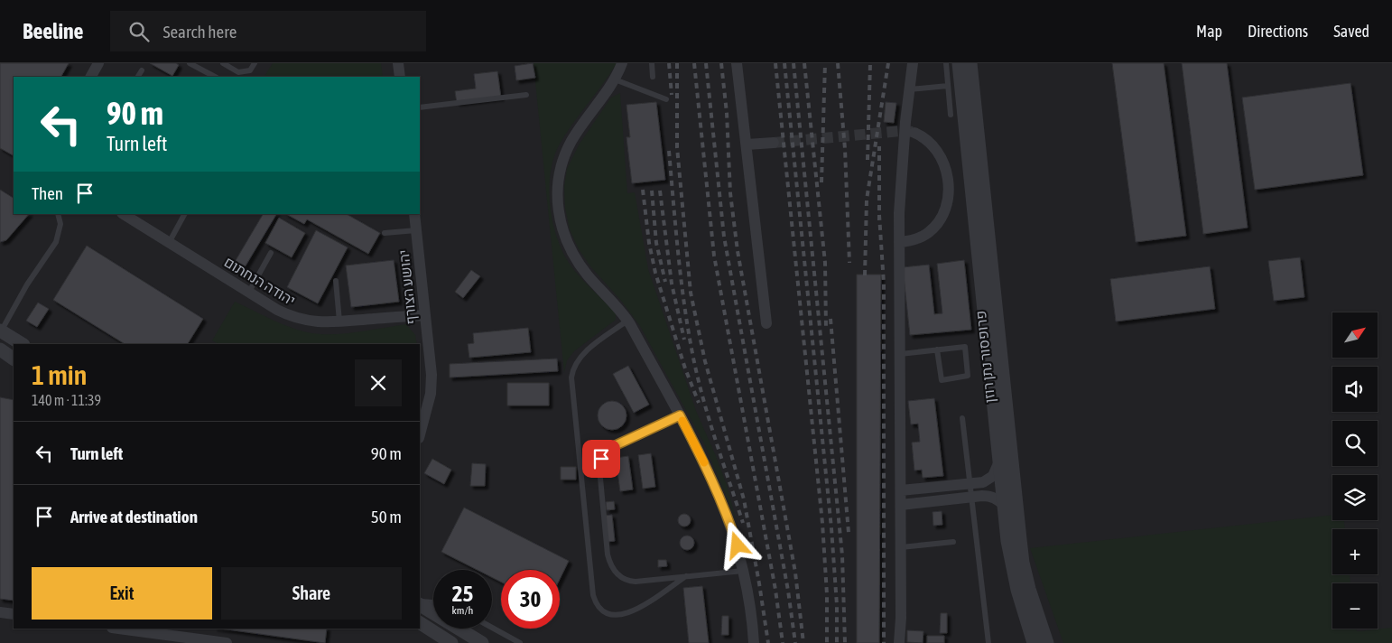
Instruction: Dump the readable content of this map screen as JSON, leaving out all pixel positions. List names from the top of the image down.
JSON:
{
  "streets": {
    "street": ["יהודה הנחתום", "יהושע הצורף", "פרופסור נתן רוזן"]
  },
  "crossings": [
    ["יהודה הנחתום", "יהושע הצורף"]
  ],
  "north": "top right",
  "page": {
    "header": "Beeline",
    "search": "Search here",
    "nav": ["Map", "Directions", "Saved"],
    "turn": ["90 m", "Turn left"],
    "then": "Then",
    "map_buttons": ["+", "−"],
    "heading": ["1 min", "140 m · 11:39"],
    "list": [
      {
        "name": "Turn left",
        "value": "90 m"
      },
      {
        "name": "Arrive at destination",
        "value": "50 m"
      }
    ],
    "buttons": ["Exit", "Share"],
    "speed": "25 km/h",
    "limit": "30"
  }
}
